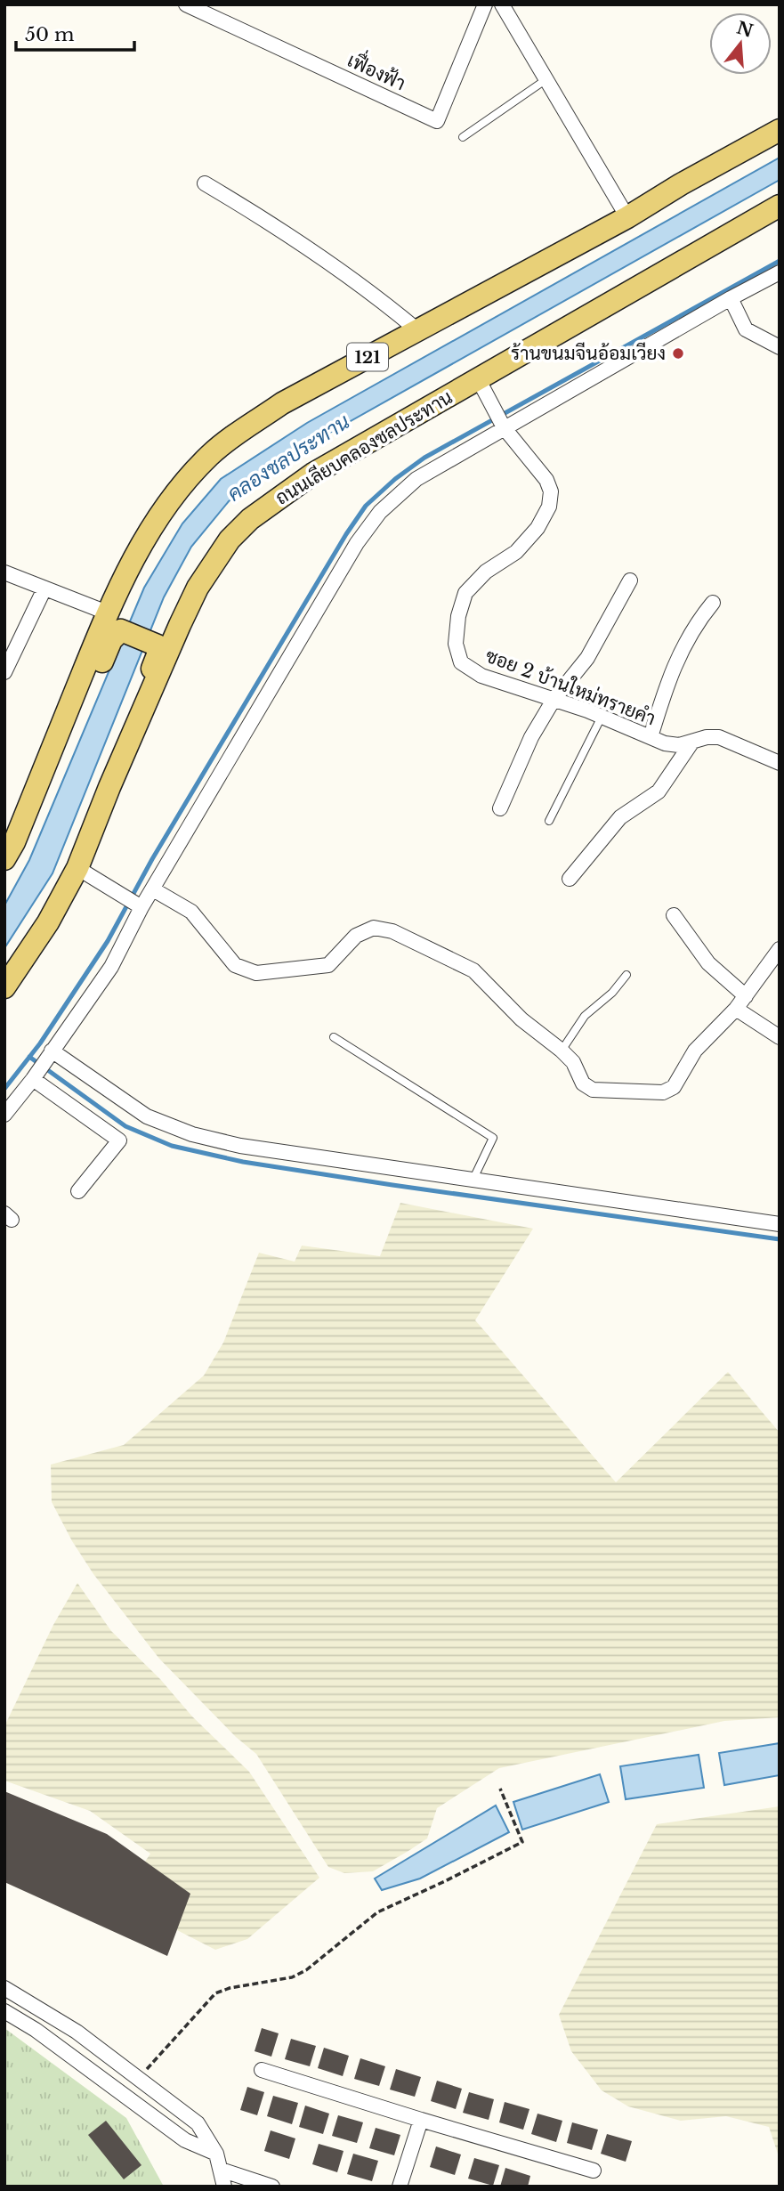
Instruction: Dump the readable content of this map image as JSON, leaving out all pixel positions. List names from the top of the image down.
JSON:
{
  "streets": {
    "main road": ["121", "ถนนเลียบคลองชลประทาน"],
    "street": ["เฟื่องฟ้า", "ซอย 2 บ้านใหม่ทรายคำ"]
  },
  "crossings": [
    ["ถนนเลียบคลองชลประทาน", "ซอย 2 บ้านใหม่ทรายคำ"]
  ],
  "water": ["คลองชลประทาน"],
  "places": ["ร้านขนมจีนอ้อมเวียง"],
  "scale_bar": "50 m",
  "north": "top"
}
